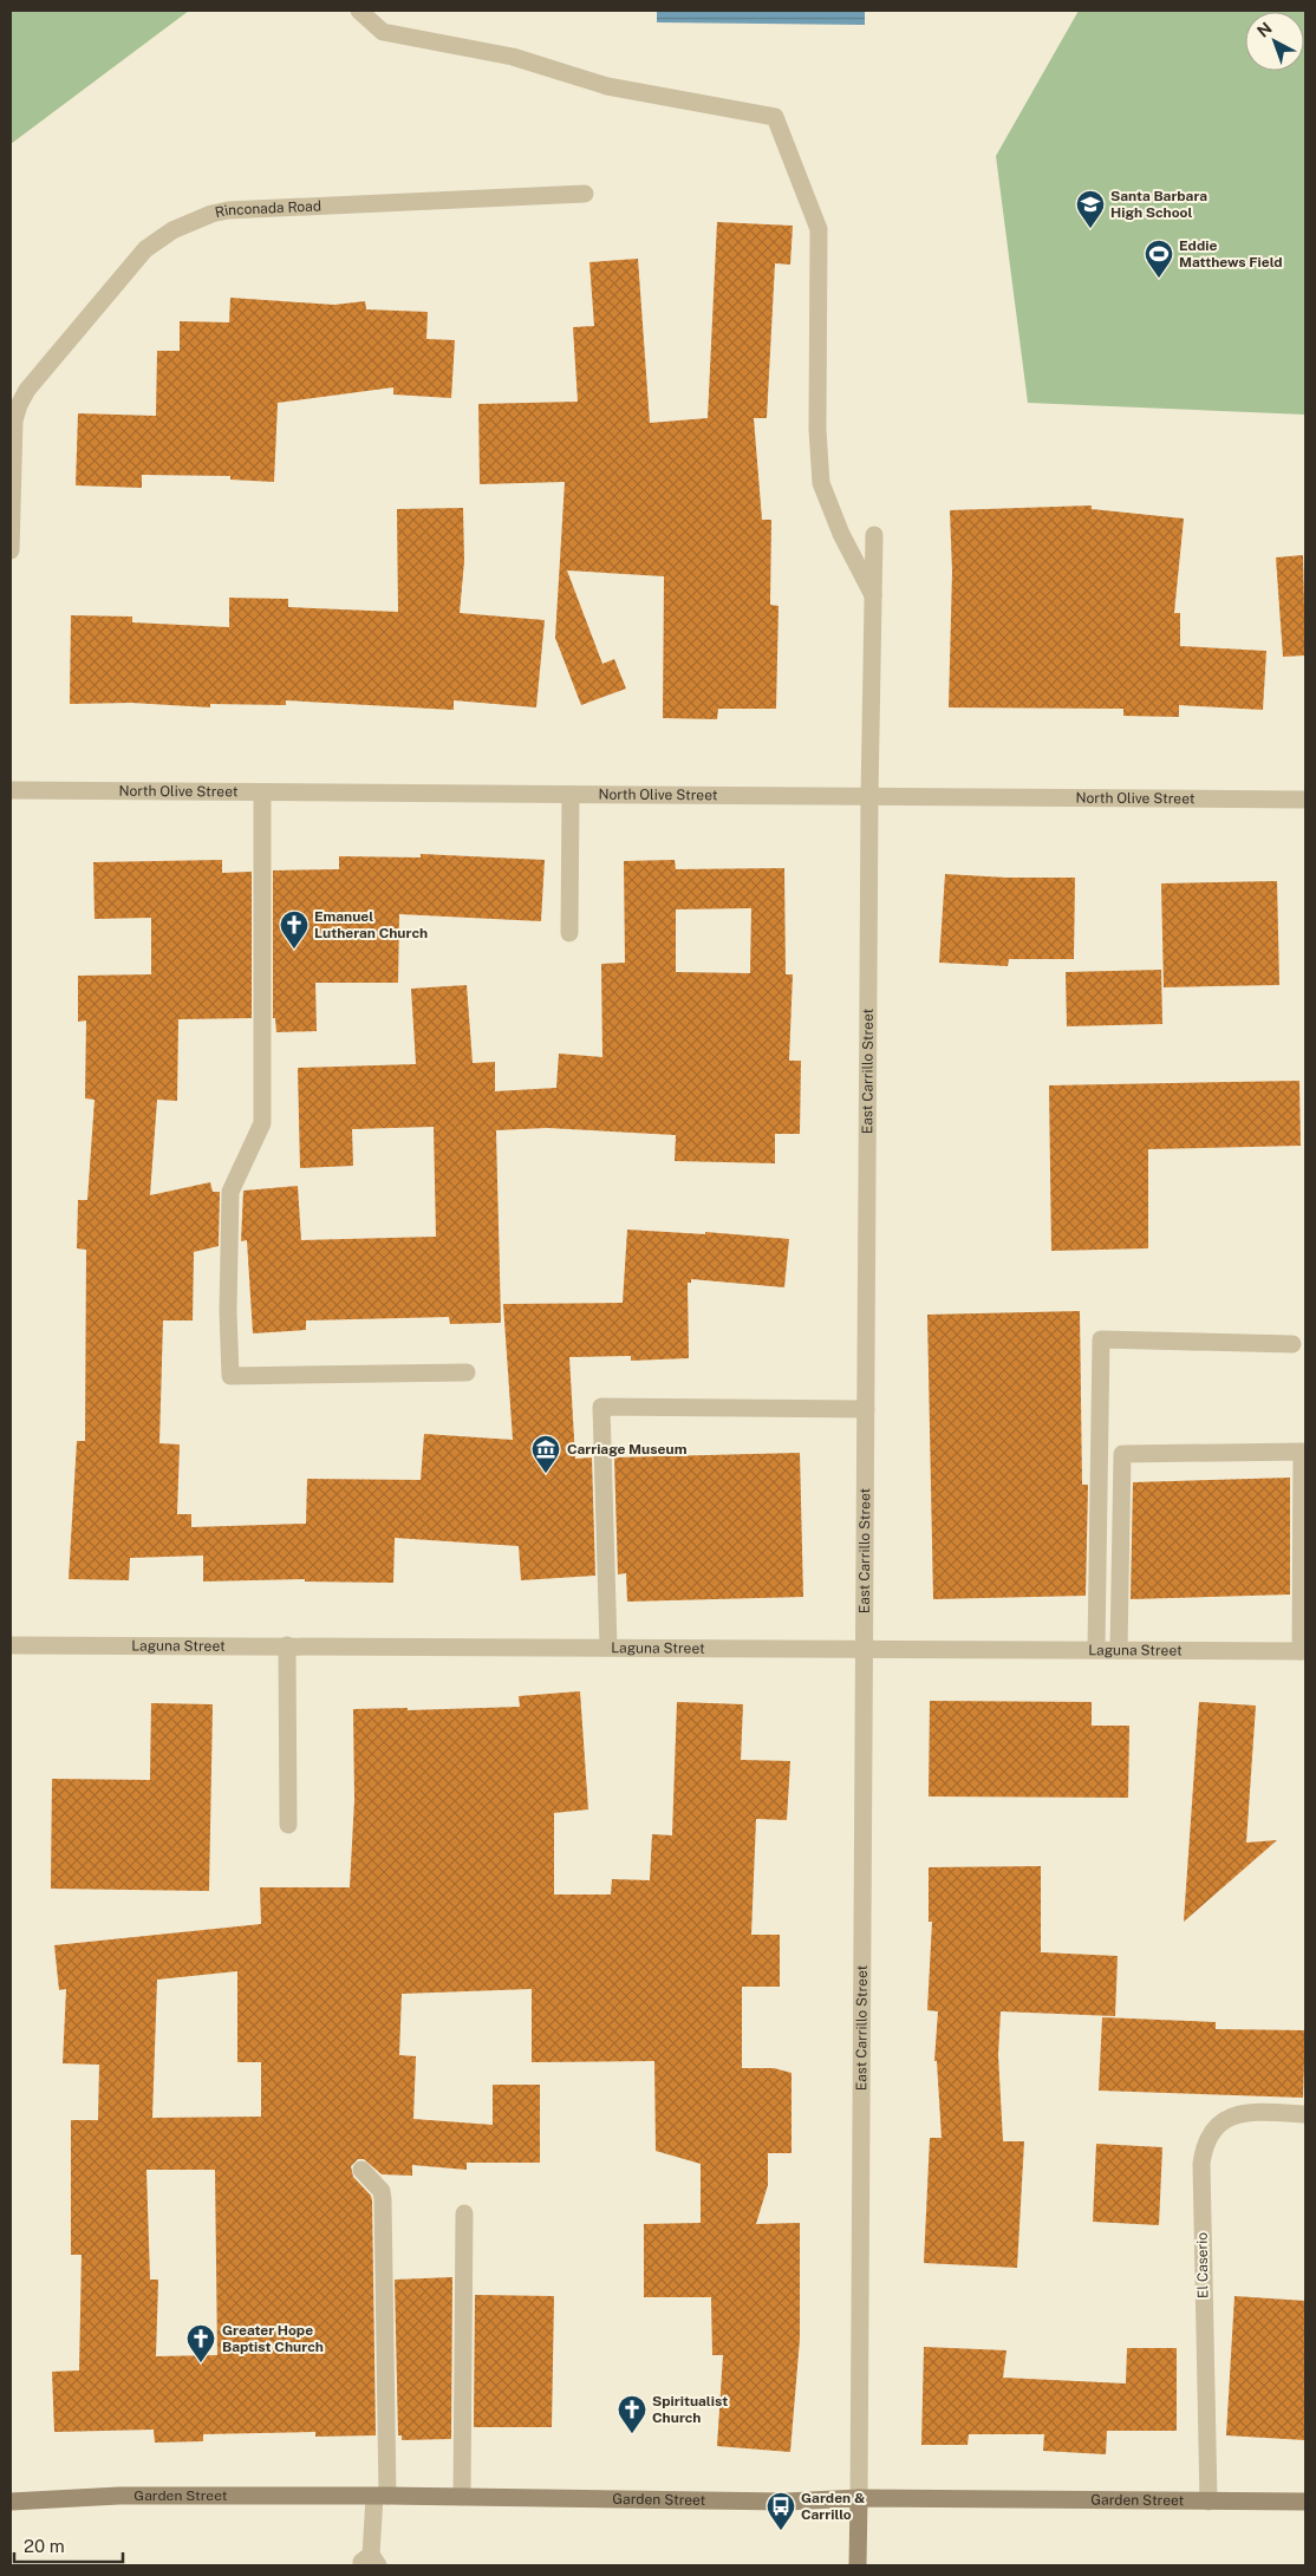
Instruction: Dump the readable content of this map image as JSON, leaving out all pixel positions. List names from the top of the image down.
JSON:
{
  "streets": {
    "main road": ["East Carrillo Street", "Garden Street"],
    "street": [
      "Rinconada Road",
      "North Olive Street",
      "Laguna Street",
      "El Caserio"
    ]
  },
  "crossings": [
    ["North Olive Street", "East Carrillo Street"],
    ["East Carrillo Street", "Laguna Street"],
    ["East Carrillo Street", "Garden Street"],
    ["El Caserio", "Garden Street"]
  ],
  "places": {
    "school or university": ["Santa Barbara High School"],
    "sports": ["Eddie Matthews Field"],
    "church": ["Emanuel Lutheran Church", "Greater Hope Baptist Church", "Spiritualist Church"],
    "museum": ["Carriage Museum"],
    "bus stop": ["Garden & Carrillo"]
  },
  "scale_bar": "20 m",
  "north": "top left"
}
